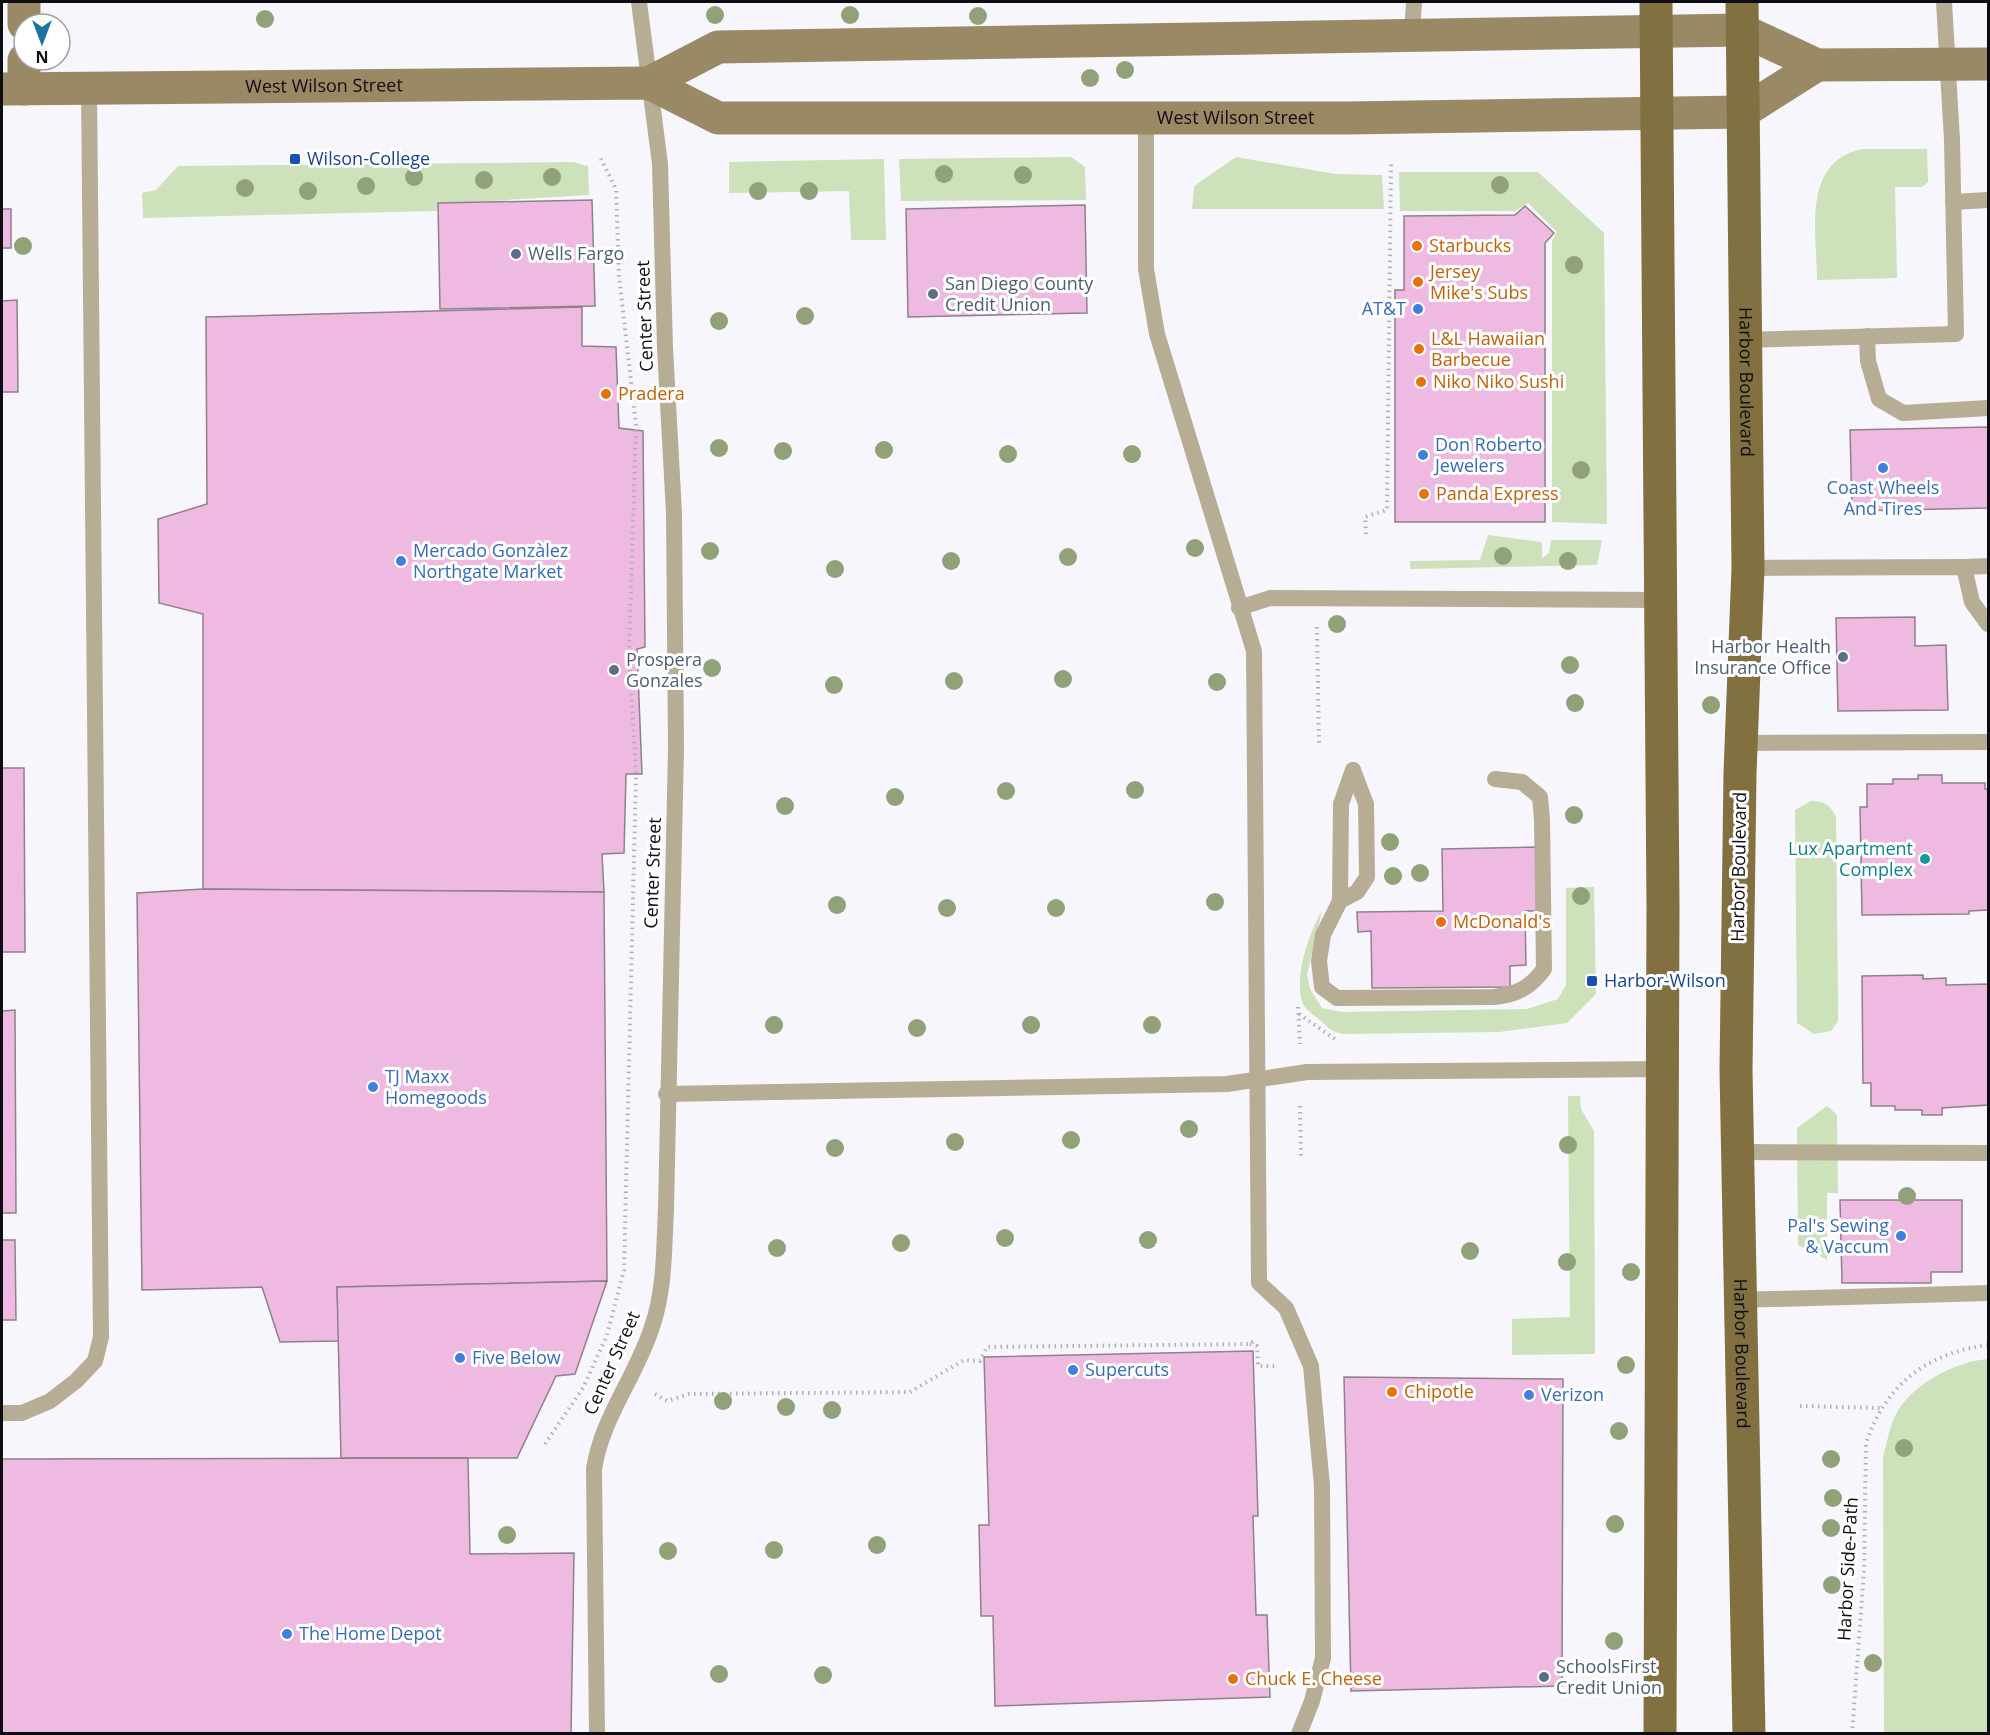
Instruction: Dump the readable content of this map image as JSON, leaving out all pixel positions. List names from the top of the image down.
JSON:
{
  "streets": {
    "main road": ["Harbor Boulevard"],
    "street": ["West Wilson Street"],
    "lane": ["Center Street"],
    "path": ["Harbor Side-Path"]
  },
  "crossings": [
    ["West Wilson Street", "Center Street"],
    ["West Wilson Street", "Harbor Boulevard"]
  ],
  "places": {
    "transit": ["Wilson-College", "Harbor-Wilson"],
    "other": [
      "Starbucks",
      "Wells Fargo",
      "Jersey Mike's Subs",
      "San Diego County Credit Union",
      "AT&T",
      "L&L Hawaiian Barbecue",
      "Niko Niko Sushi",
      "Pradera",
      "Don Roberto Jewelers",
      "Coast Wheels And Tires",
      "Panda Express",
      "Mercado Gonzàlez Northgate Market",
      "Harbor Health Insurance Office",
      "Prospera Gonzales",
      "Lux Apartment Complex",
      "McDonald's",
      "TJ Maxx Homegoods",
      "Pal's Sewing & Vaccum",
      "Five Below",
      "Supercuts",
      "Chipotle",
      "Verizon",
      "The Home Depot",
      "SchoolsFirst Credit Union",
      "Chuck E. Cheese"
    ]
  },
  "north": "bottom"
}
